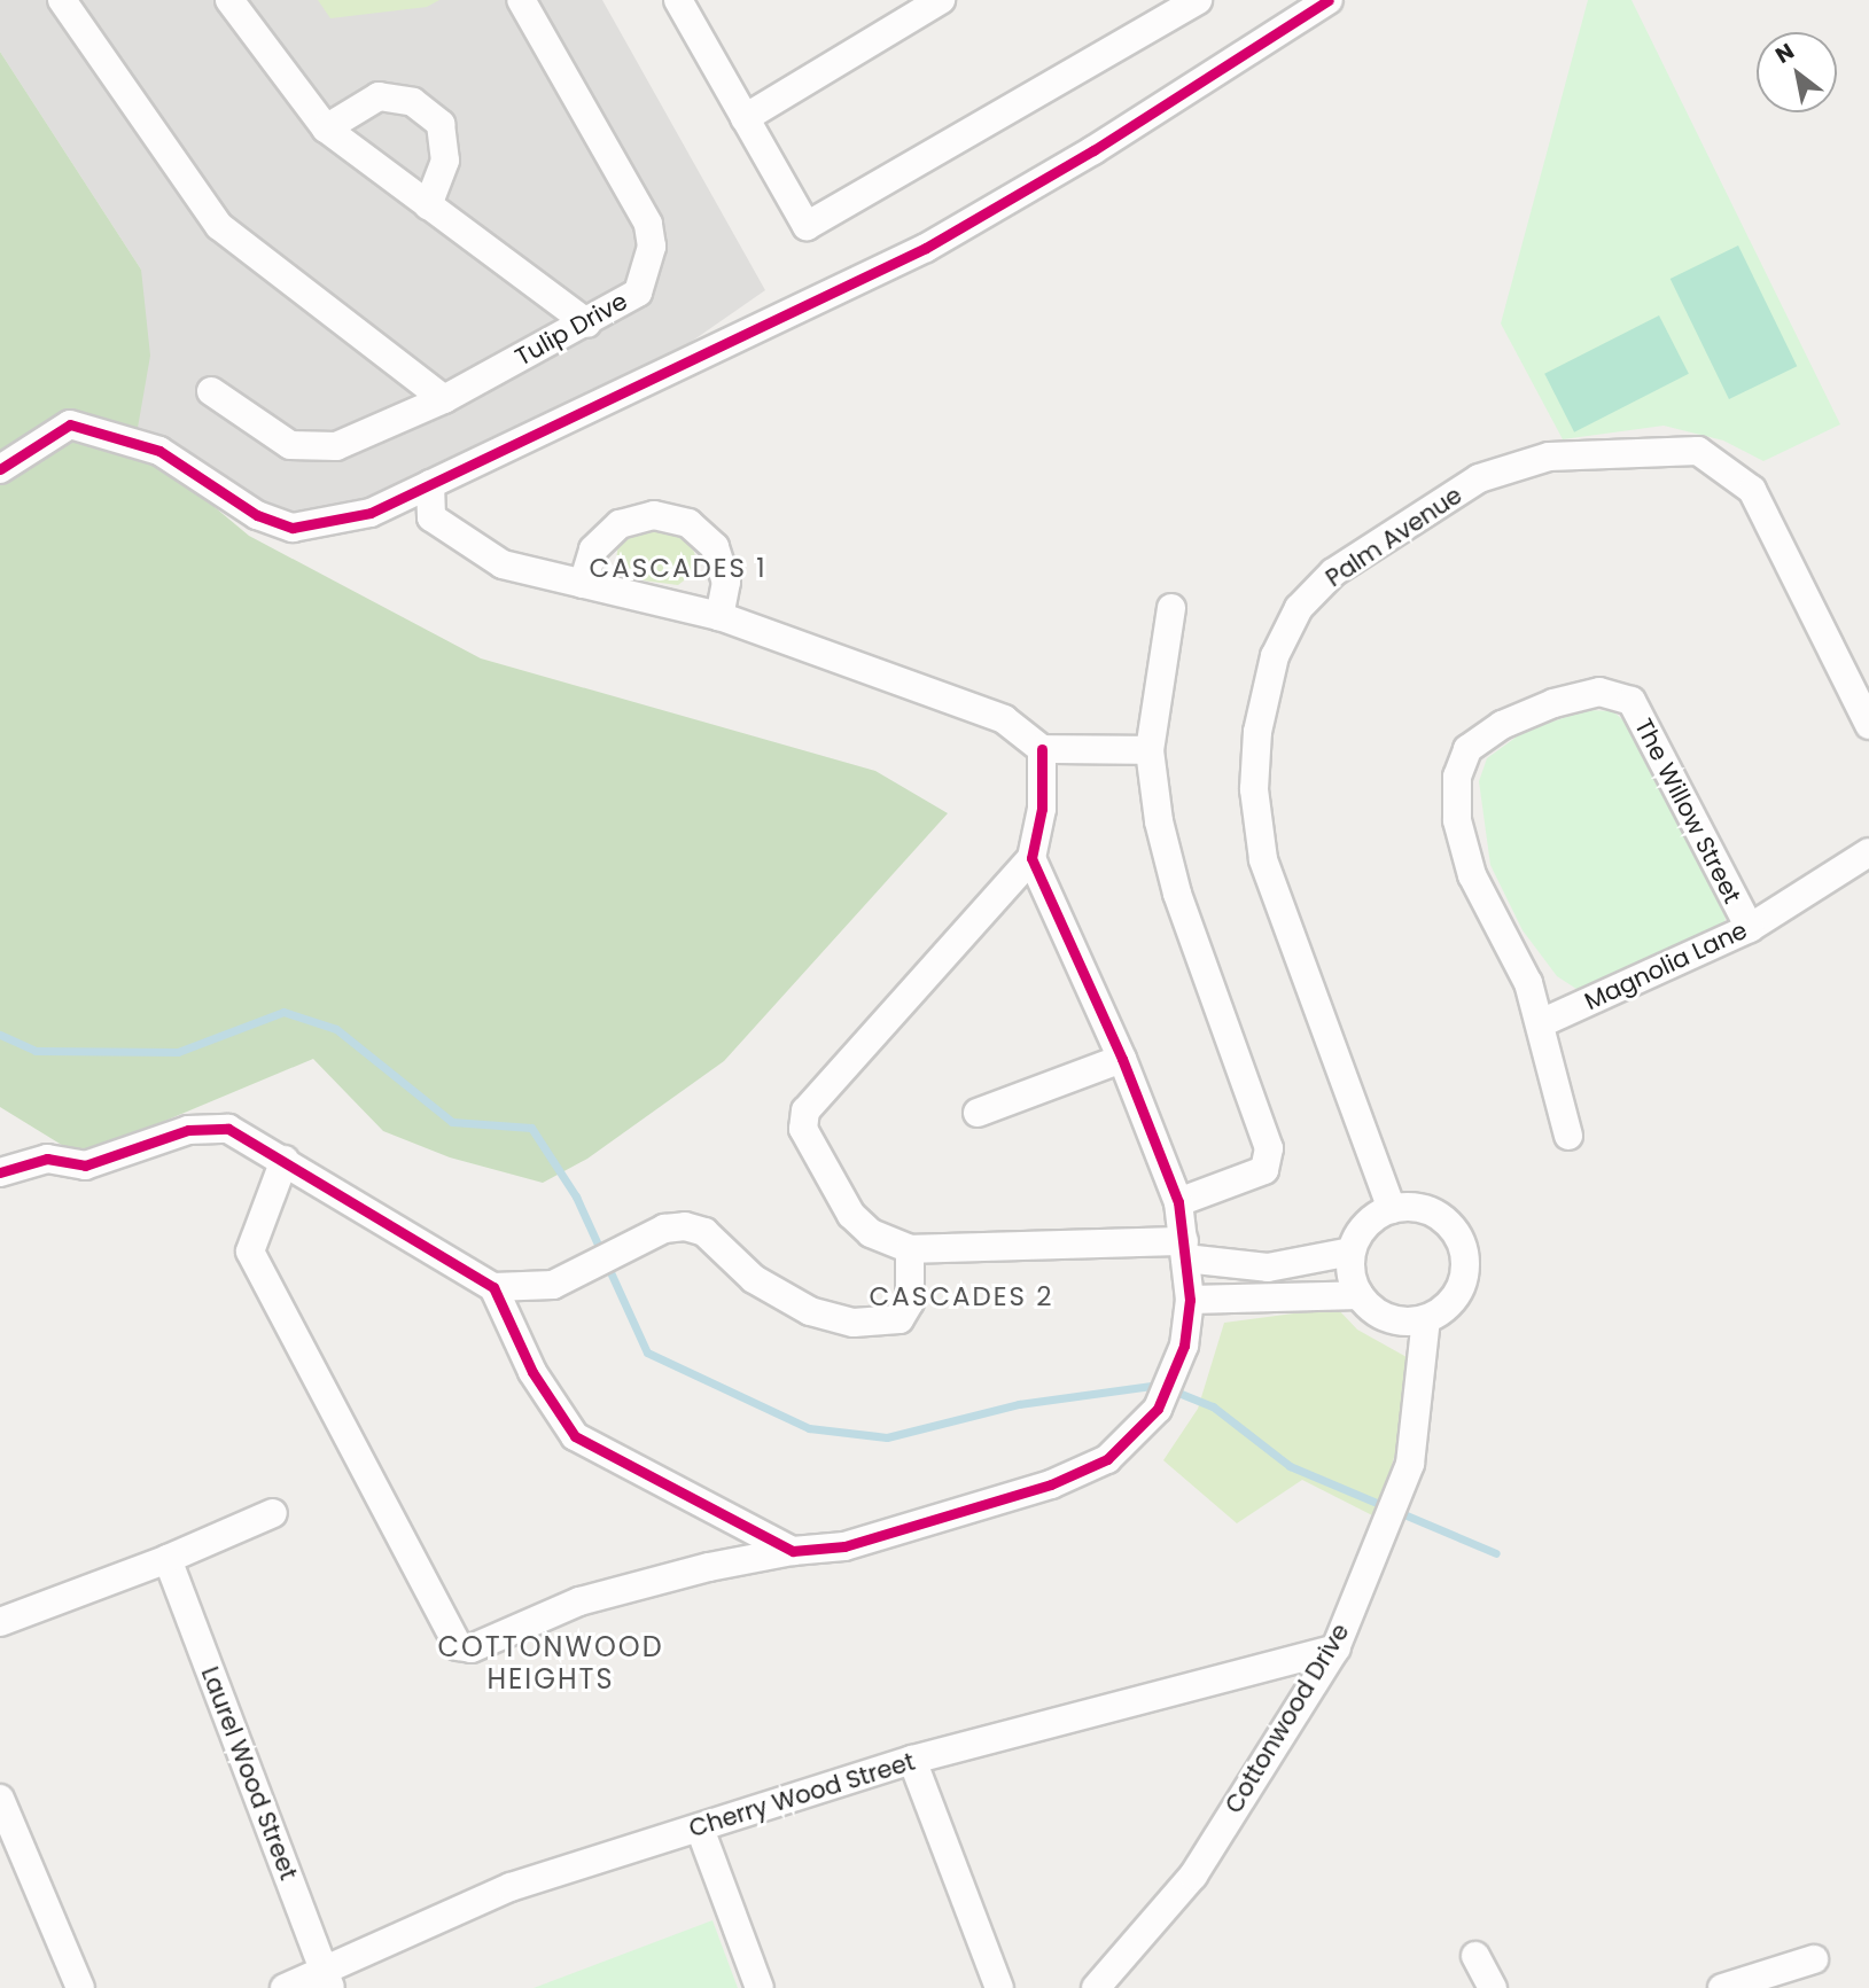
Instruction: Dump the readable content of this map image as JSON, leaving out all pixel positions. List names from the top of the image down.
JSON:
{
  "streets": {
    "street": [
      "Tulip Drive",
      "Palm Avenue",
      "The Willow Street",
      "Magnolia Lane",
      "Cottonwood Drive",
      "Laurel Wood Street",
      "Cherry Wood Street"
    ]
  },
  "crossings": [
    ["Palm Avenue", "Cottonwood Drive"],
    ["The Willow Street", "Magnolia Lane"],
    ["Cottonwood Drive", "Cherry Wood Street"],
    ["Laurel Wood Street", "Cherry Wood Street"]
  ],
  "districts": ["CASCADES 1", "CASCADES 2", "COTTONWOOD HEIGHTS"],
  "north": "top left"
}
